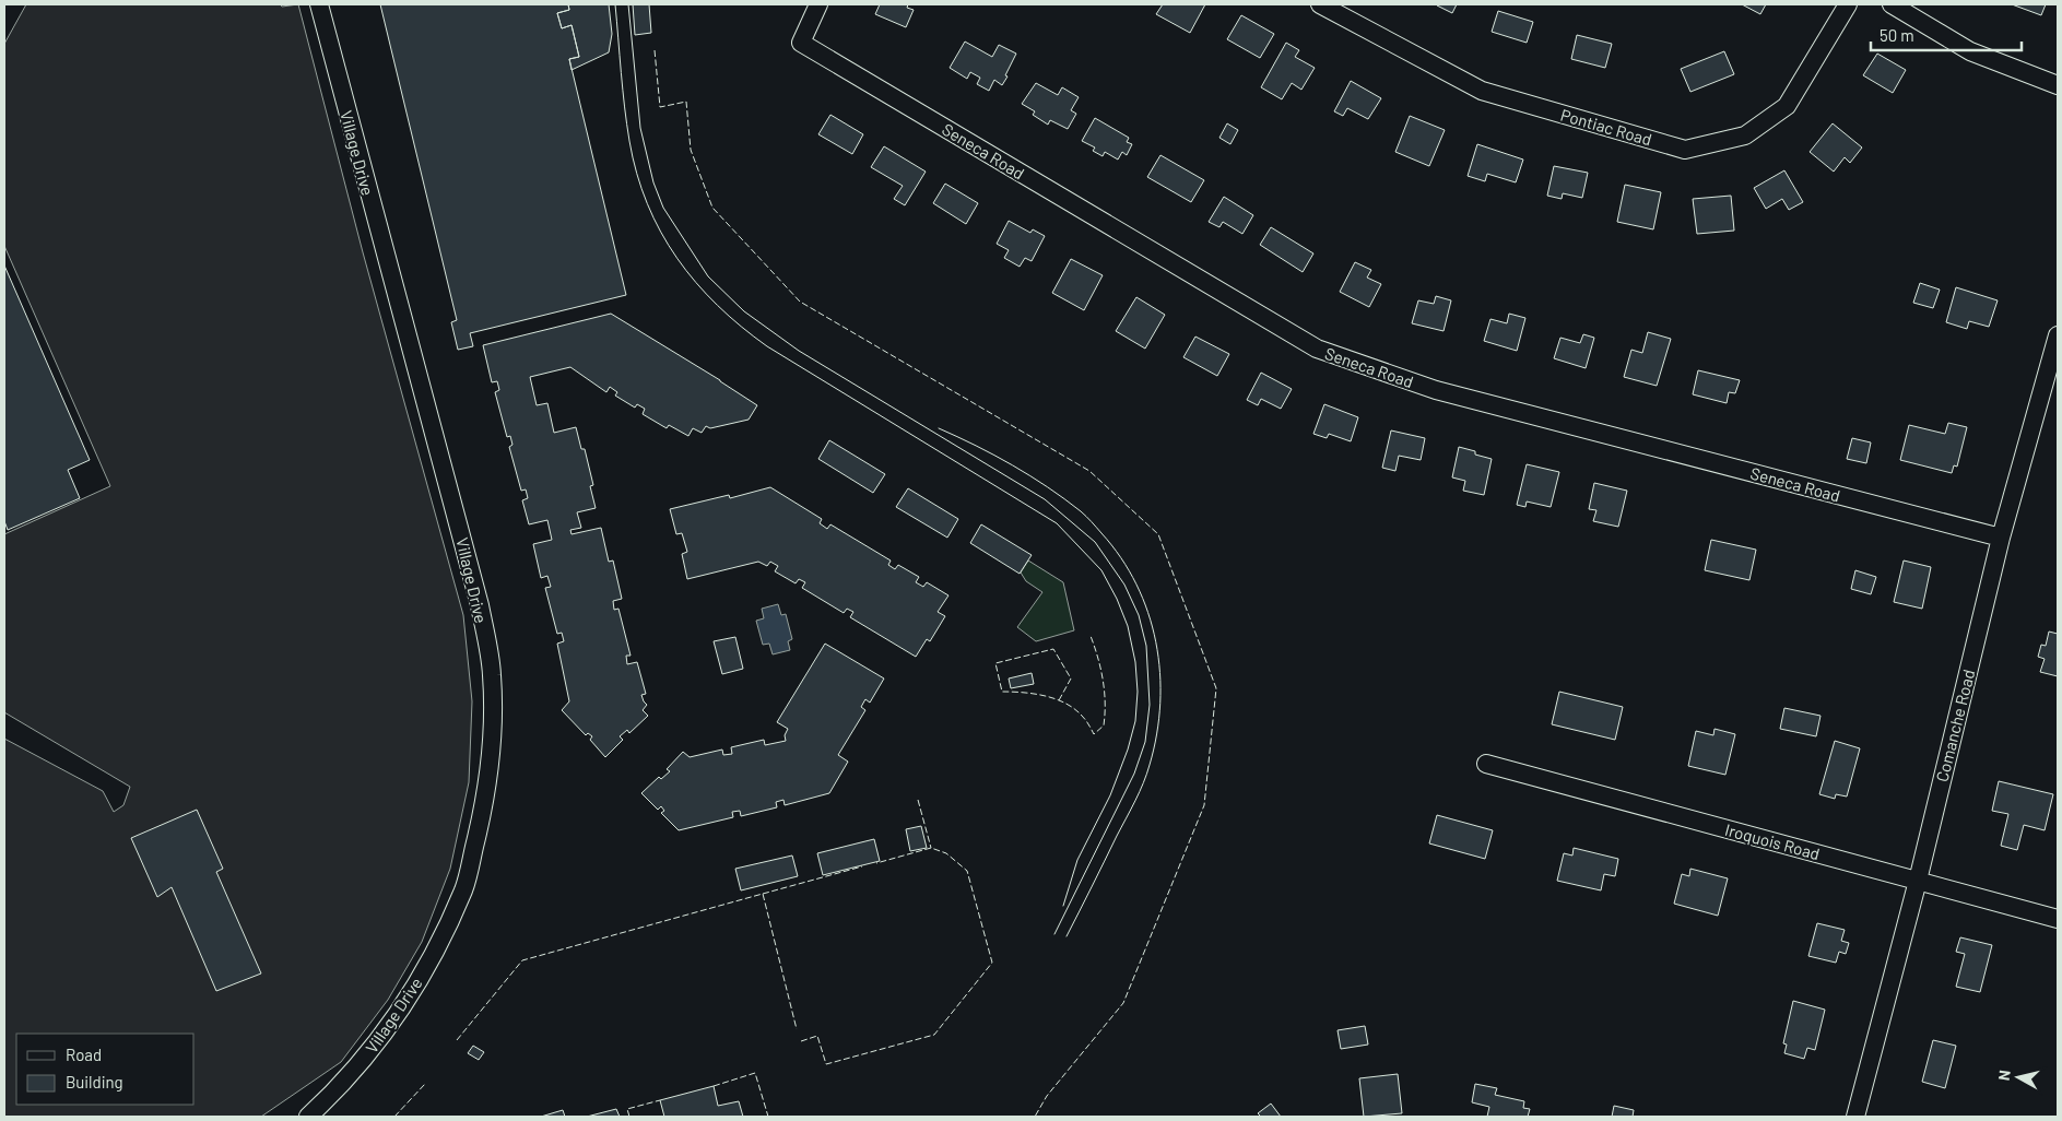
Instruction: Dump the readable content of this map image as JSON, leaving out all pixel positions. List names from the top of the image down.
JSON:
{
  "streets": {
    "street": [
      "Pontiac Road",
      "Seneca Road",
      "Village Drive",
      "Comanche Road",
      "Iroquois Road"
    ]
  },
  "crossings": [
    ["Seneca Road", "Comanche Road"],
    ["Comanche Road", "Iroquois Road"]
  ],
  "legend": ["Road", "Building"],
  "scale_bar": "50 m",
  "north": "left"
}
